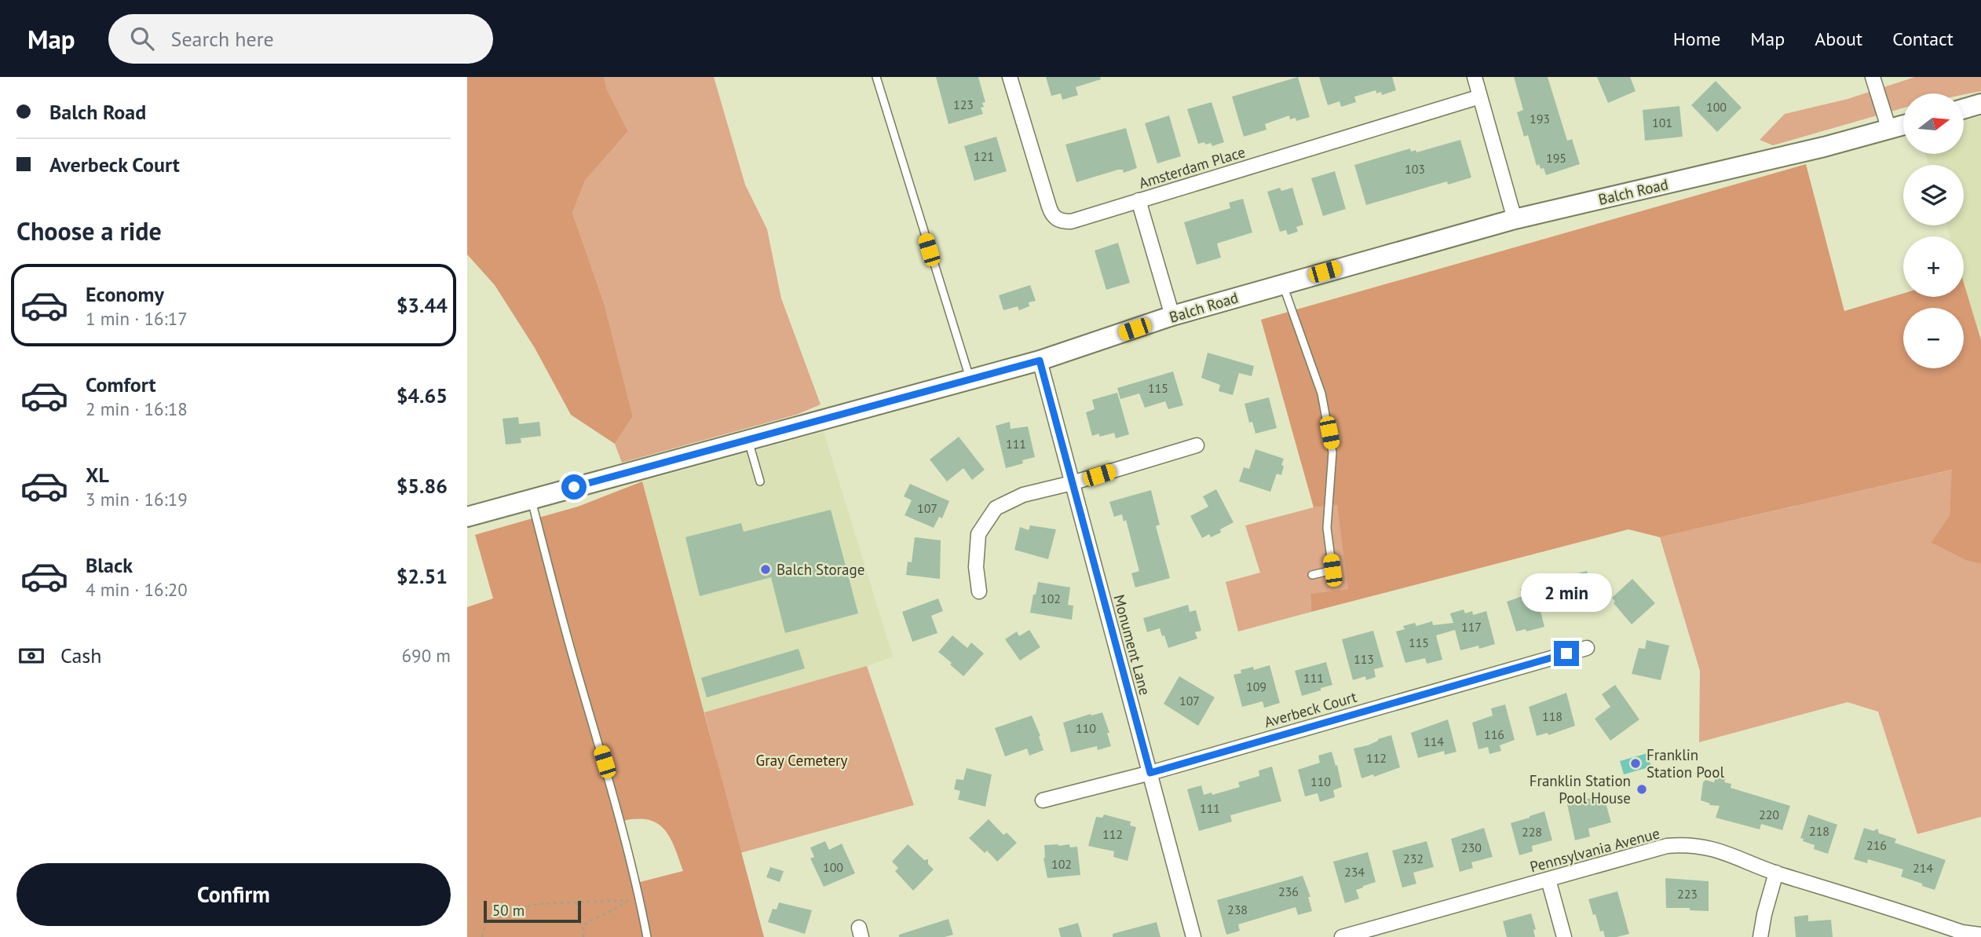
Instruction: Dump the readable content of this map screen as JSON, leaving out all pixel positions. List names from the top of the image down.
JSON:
{
  "streets": {
    "street": [
      "Amsterdam Place",
      "Balch Road",
      "Monument Lane",
      "Averbeck Court",
      "Pennsylvania Avenue"
    ]
  },
  "crossings": [
    ["Balch Road", "Monument Lane"],
    ["Monument Lane", "Averbeck Court"]
  ],
  "parks": ["Gray Cemetery"],
  "places": ["Balch Storage", "Franklin Station Pool", "Franklin Station Pool House"],
  "house_numbers": [
    "123",
    "100",
    "193",
    "101",
    "121",
    "195",
    "103",
    "115",
    "111",
    "107",
    "102",
    "117",
    "115",
    "113",
    "111",
    "109",
    "107",
    "118",
    "110",
    "116",
    "114",
    "112",
    "110",
    "111",
    "220",
    "218",
    "228",
    "112",
    "216",
    "230",
    "232",
    "102",
    "100",
    "214",
    "234",
    "236",
    "223",
    "238"
  ],
  "scale_bar": "50 m",
  "north": "right",
  "page": {
    "header": "Map",
    "search": "Search here",
    "nav": [
      "Home",
      "Map",
      "About",
      "Contact"
    ],
    "banner": ["Balch Road", "Averbeck Court"],
    "map_buttons": ["+", "−"],
    "heading": "Choose a ride",
    "list": [
      {
        "name": "Economy",
        "note": "1 min · 16:17",
        "value": "$3.44"
      },
      {
        "name": "Comfort",
        "note": "2 min · 16:18",
        "value": "$4.65"
      },
      {
        "name": "XL",
        "note": "3 min · 16:19",
        "value": "$5.86"
      },
      {
        "name": "Black",
        "note": "4 min · 16:20",
        "value": "$2.51"
      }
    ],
    "bubble": "2 min",
    "pay": ["Cash", "690 m"],
    "buttons": "Confirm",
    "scale": "50 m"
  }
}
